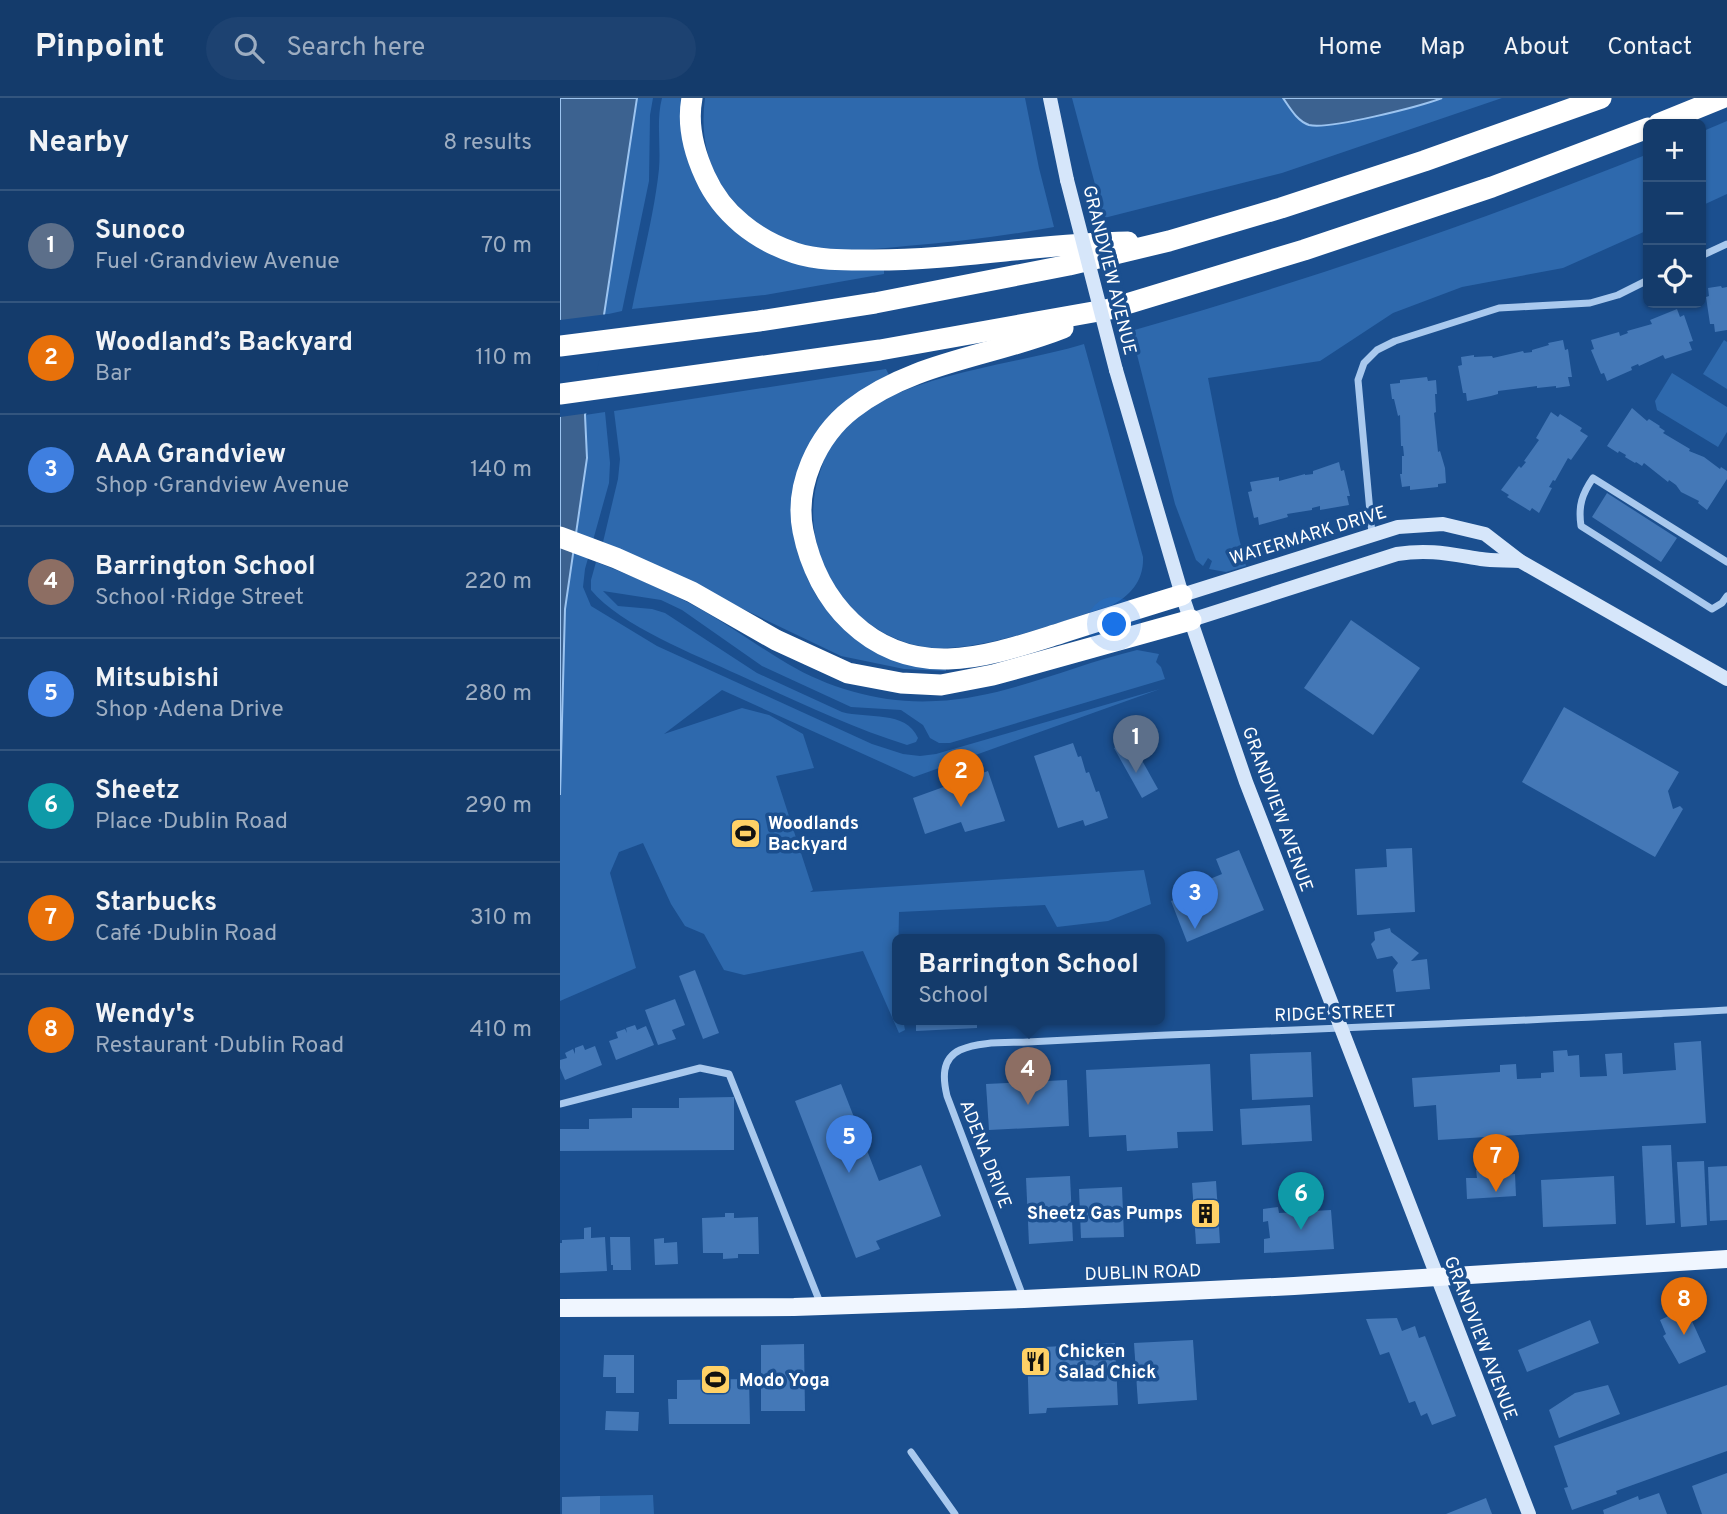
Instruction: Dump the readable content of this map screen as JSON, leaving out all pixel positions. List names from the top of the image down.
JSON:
{
  "streets": {
    "main road": ["GRANDVIEW AVENUE", "WATERMARK DRIVE", "DUBLIN ROAD"],
    "street": ["RIDGE STREET", "ADENA DRIVE"]
  },
  "crossings": [
    ["GRANDVIEW AVENUE", "WATERMARK DRIVE"],
    ["GRANDVIEW AVENUE", "RIDGE STREET"],
    ["GRANDVIEW AVENUE", "DUBLIN ROAD"],
    ["RIDGE STREET", "ADENA DRIVE"],
    ["ADENA DRIVE", "DUBLIN ROAD"]
  ],
  "places": {
    "sports": ["Woodlands Backyard", "Modo Yoga"],
    "building": ["Sheetz Gas Pumps"],
    "restaurant": ["Chicken Salad Chick"]
  },
  "page": {
    "header": "Pinpoint",
    "search": "Search here",
    "nav": [
      "Home",
      "Map",
      "About",
      "Contact"
    ],
    "heading": ["Nearby", "8 results"],
    "map_buttons": ["+", "−"],
    "list": [
      {
        "mark": "1",
        "name": "Sunoco",
        "note": "Fuel · Grandview Avenue",
        "value": "70 m"
      },
      {
        "mark": "2",
        "name": "Woodland’s Backyard",
        "note": "Bar",
        "value": "110 m"
      },
      {
        "mark": "3",
        "name": "AAA Grandview",
        "note": "Shop · Grandview Avenue",
        "value": "140 m"
      },
      {
        "mark": "4",
        "name": "Barrington School",
        "note": "School · Ridge Street",
        "value": "220 m"
      },
      {
        "mark": "5",
        "name": "Mitsubishi",
        "note": "Shop · Adena Drive",
        "value": "280 m"
      },
      {
        "mark": "6",
        "name": "Sheetz",
        "note": "Place · Dublin Road",
        "value": "290 m"
      },
      {
        "mark": "7",
        "name": "Starbucks",
        "note": "Café · Dublin Road",
        "value": "310 m"
      },
      {
        "mark": "8",
        "name": "Wendy's",
        "note": "Restaurant · Dublin Road",
        "value": "410 m"
      }
    ],
    "pins": [
      "1",
      "2",
      "3",
      "4",
      "5",
      "7",
      "6",
      "8"
    ],
    "popup": ["Barrington School", "School"]
  }
}
